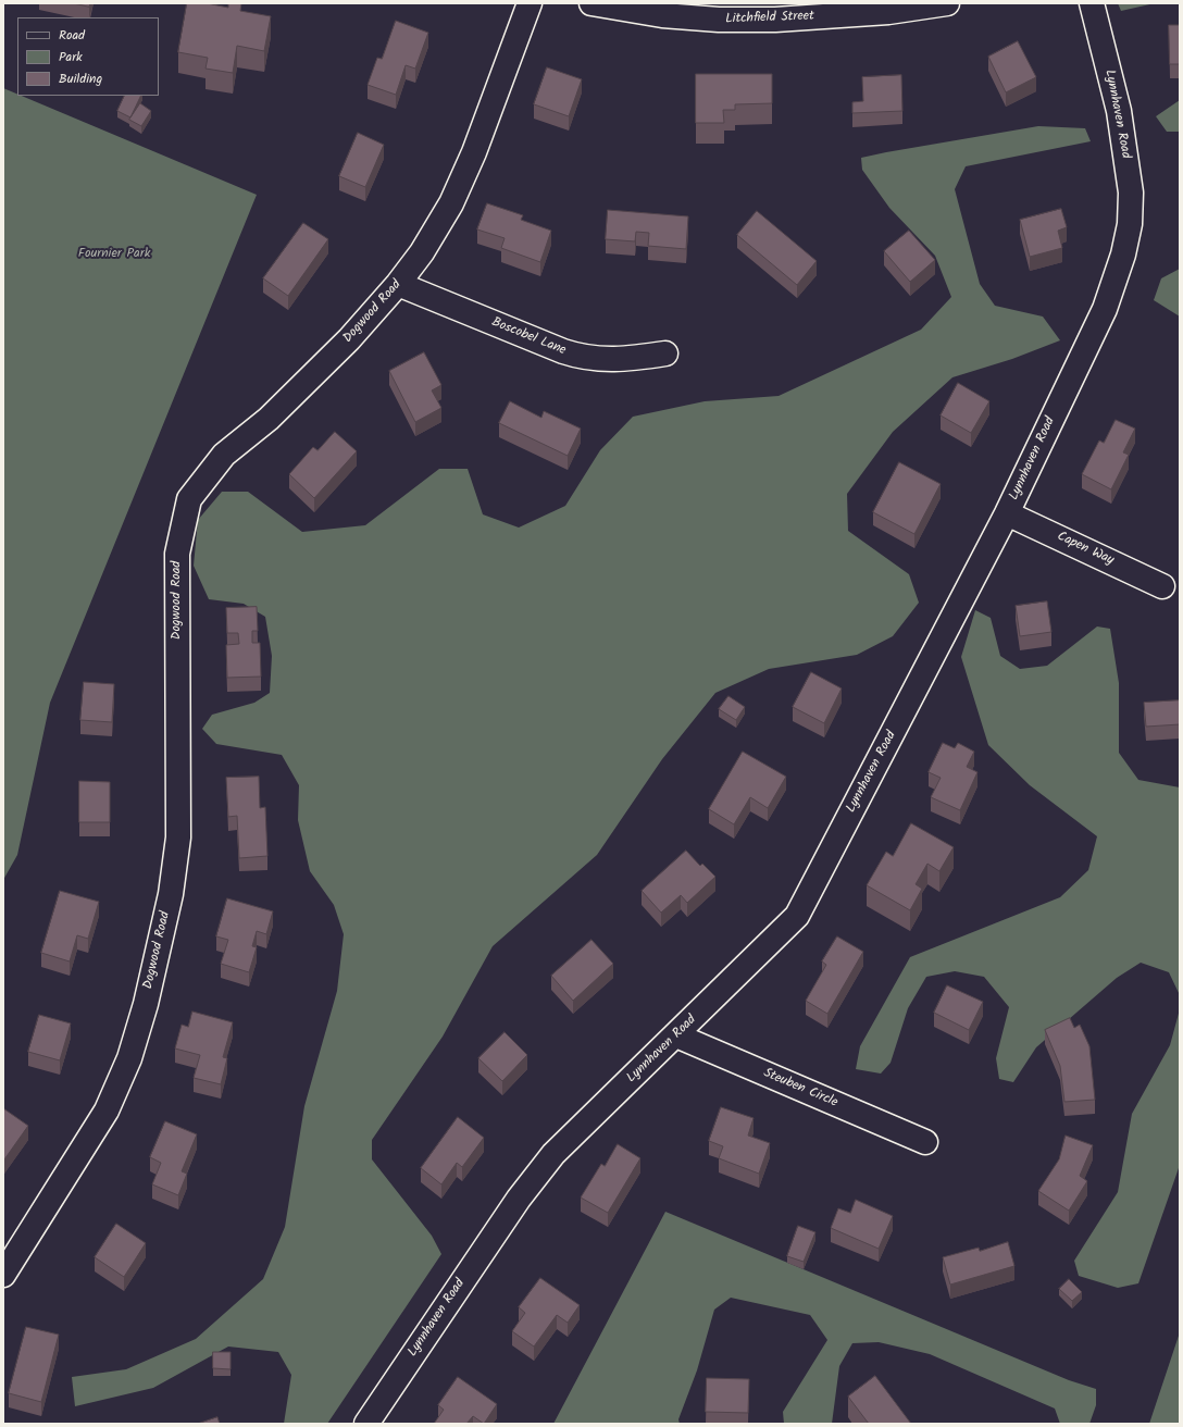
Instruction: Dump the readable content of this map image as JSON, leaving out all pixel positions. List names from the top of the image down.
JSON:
{
  "streets": {
    "street": [
      "Litchfield Street",
      "Lynnhaven Road",
      "Dogwood Road",
      "Boscobel Lane",
      "Capen Way",
      "Steuben Circle"
    ]
  },
  "crossings": [
    ["Lynnhaven Road", "Capen Way"],
    ["Lynnhaven Road", "Steuben Circle"],
    ["Dogwood Road", "Boscobel Lane"]
  ],
  "parks": ["Fournier Park"],
  "legend": ["Road", "Park", "Building"]
}
